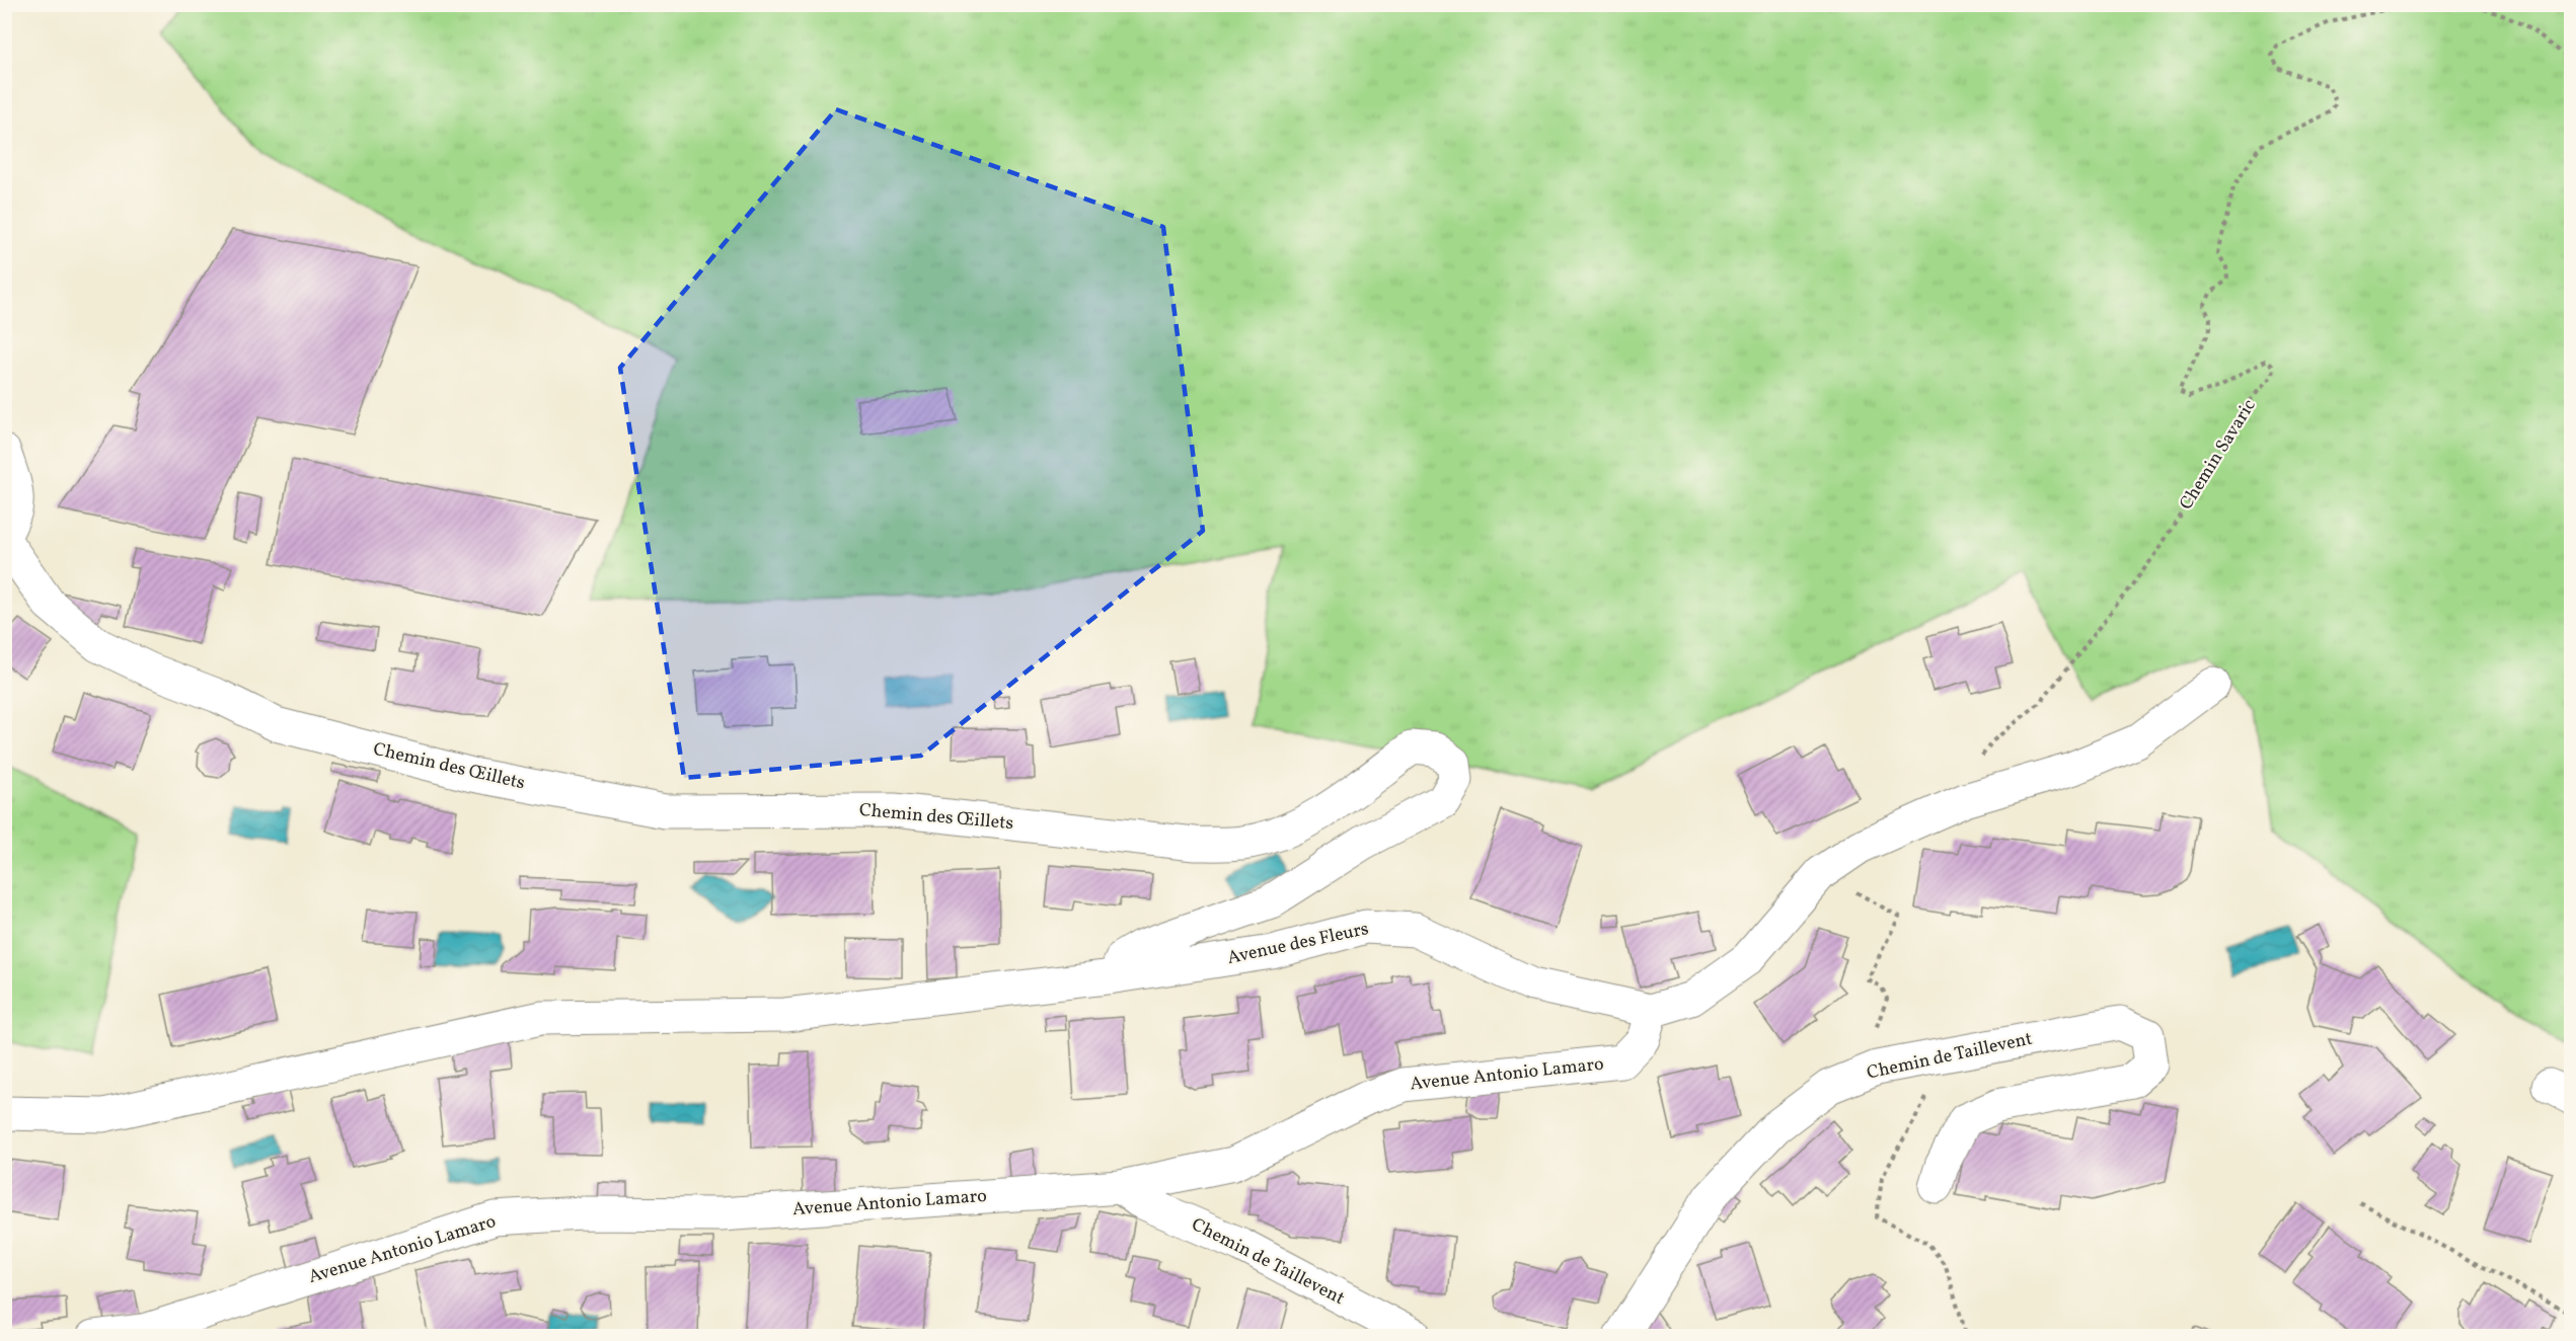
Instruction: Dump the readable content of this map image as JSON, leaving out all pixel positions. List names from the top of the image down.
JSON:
{
  "streets": {
    "street": [
      "Chemin des Œillets",
      "Avenue des Fleurs",
      "Chemin de Taillevent",
      "Avenue Antonio Lamaro"
    ],
    "path": ["Chemin Savaric"]
  },
  "crossings": [
    ["Chemin des Œillets", "Avenue des Fleurs"],
    ["Avenue des Fleurs", "Avenue Antonio Lamaro"],
    ["Chemin de Taillevent", "Avenue Antonio Lamaro"]
  ]
}
